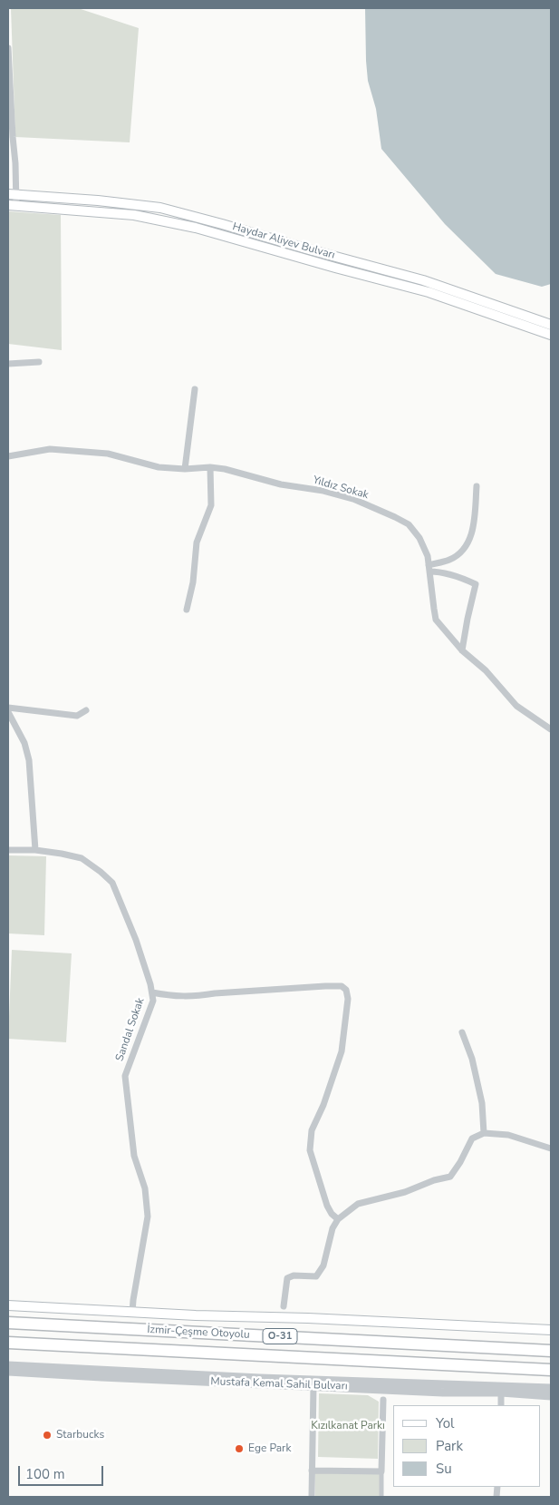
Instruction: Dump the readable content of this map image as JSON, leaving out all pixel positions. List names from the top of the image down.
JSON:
{
  "streets": {
    "highway": ["İzmir-Çeşme Otoyolu", "O-31"],
    "main road": ["Haydar Aliyev Bulvarı"],
    "street": ["Yıldız Sokak", "Sandal Sokak", "Mustafa Kemal Sahil Bulvarı"]
  },
  "parks": ["Kızılkanat Parkı"],
  "places": ["Starbucks", "Ege Park"],
  "legend": ["Yol", "Park", "Su"],
  "scale_bar": "100 m"
}
